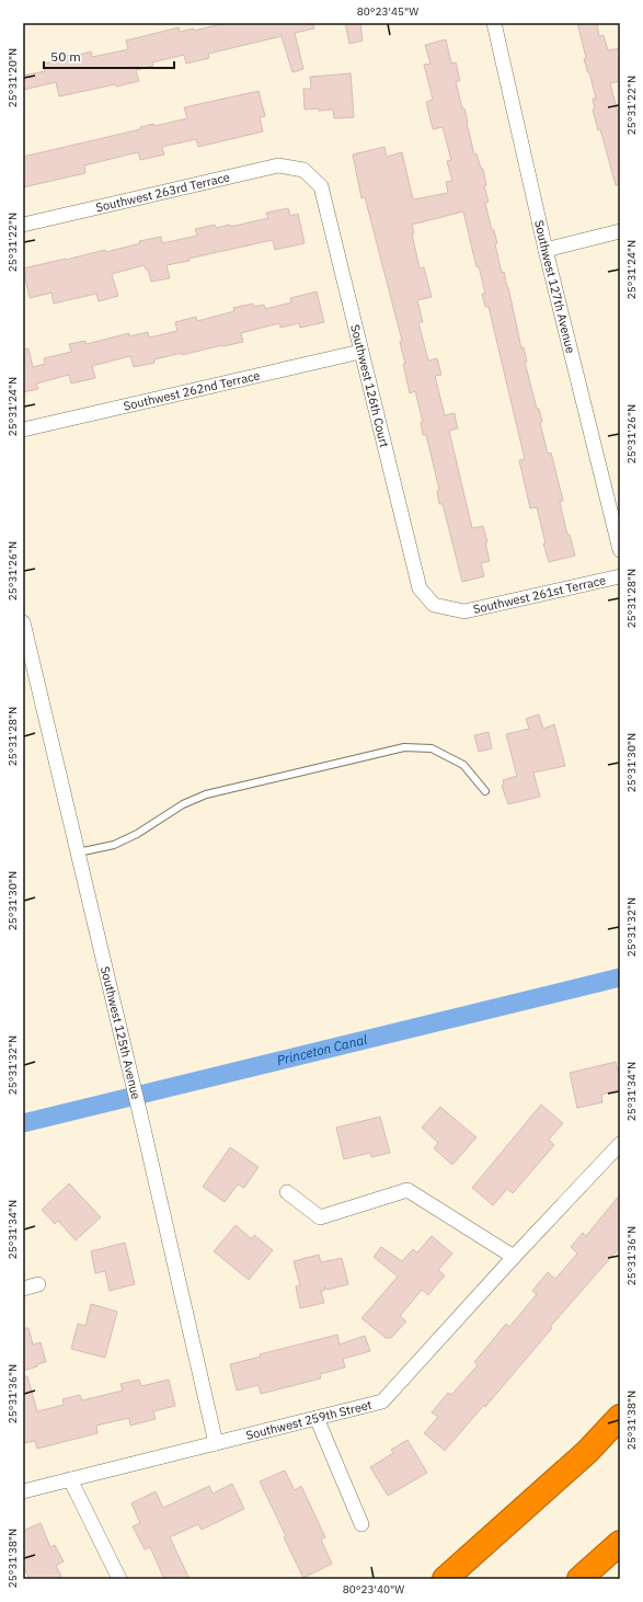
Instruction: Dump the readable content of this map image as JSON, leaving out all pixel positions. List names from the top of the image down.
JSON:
{
  "streets": {
    "street": [
      "Southwest 263rd Terrace",
      "Southwest 127th Avenue",
      "Southwest 126th Court",
      "Southwest 262nd Terrace",
      "Southwest 261st Terrace",
      "Southwest 125th Avenue",
      "Southwest 259th Street"
    ]
  },
  "crossings": [
    ["Southwest 263rd Terrace", "Southwest 126th Court"],
    ["Southwest 126th Court", "Southwest 262nd Terrace"],
    ["Southwest 126th Court", "Southwest 261st Terrace"],
    ["Southwest 125th Avenue", "Southwest 259th Street"]
  ],
  "water": ["Princeton Canal"],
  "scale_bar": "50 m",
  "coordinates": [
    "80°23'45\"W",
    "25°31'20\"N",
    "25°31'22\"N",
    "25°31'24\"N",
    "25°31'26\"N",
    "25°31'28\"N",
    "25°31'30\"N",
    "25°31'32\"N",
    "25°31'34\"N",
    "25°31'36\"N",
    "25°31'38\"N",
    "80°23'40\"W"
  ]
}
